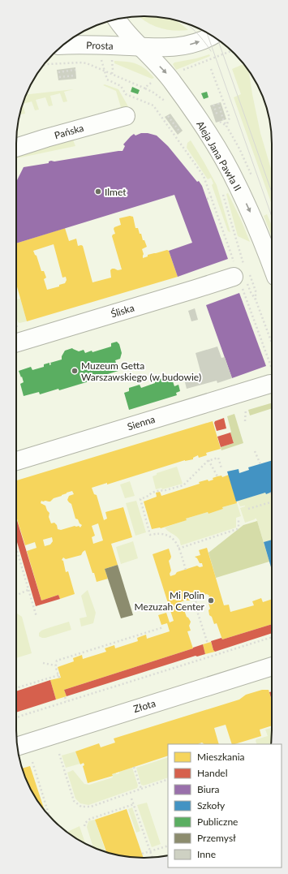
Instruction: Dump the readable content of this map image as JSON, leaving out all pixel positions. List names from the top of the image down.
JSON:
{
  "streets": {
    "street": [
      "Prosta",
      "Pańska",
      "Aleja Jana Pawła II",
      "Śliska",
      "Sienna",
      "Złota"
    ]
  },
  "crossings": [
    ["Prosta", "Aleja Jana Pawła II"]
  ],
  "one_way": ["Prosta", "Aleja Jana Pawła II"],
  "places": ["Ilmet", "Muzeum Getta Warszawskiego (w budowie)", "Mi Polin Mezuzah Center"],
  "legend": [
    "Mieszkania",
    "Handel",
    "Biura",
    "Szkoły",
    "Publiczne",
    "Przemysł",
    "Inne"
  ]
}
